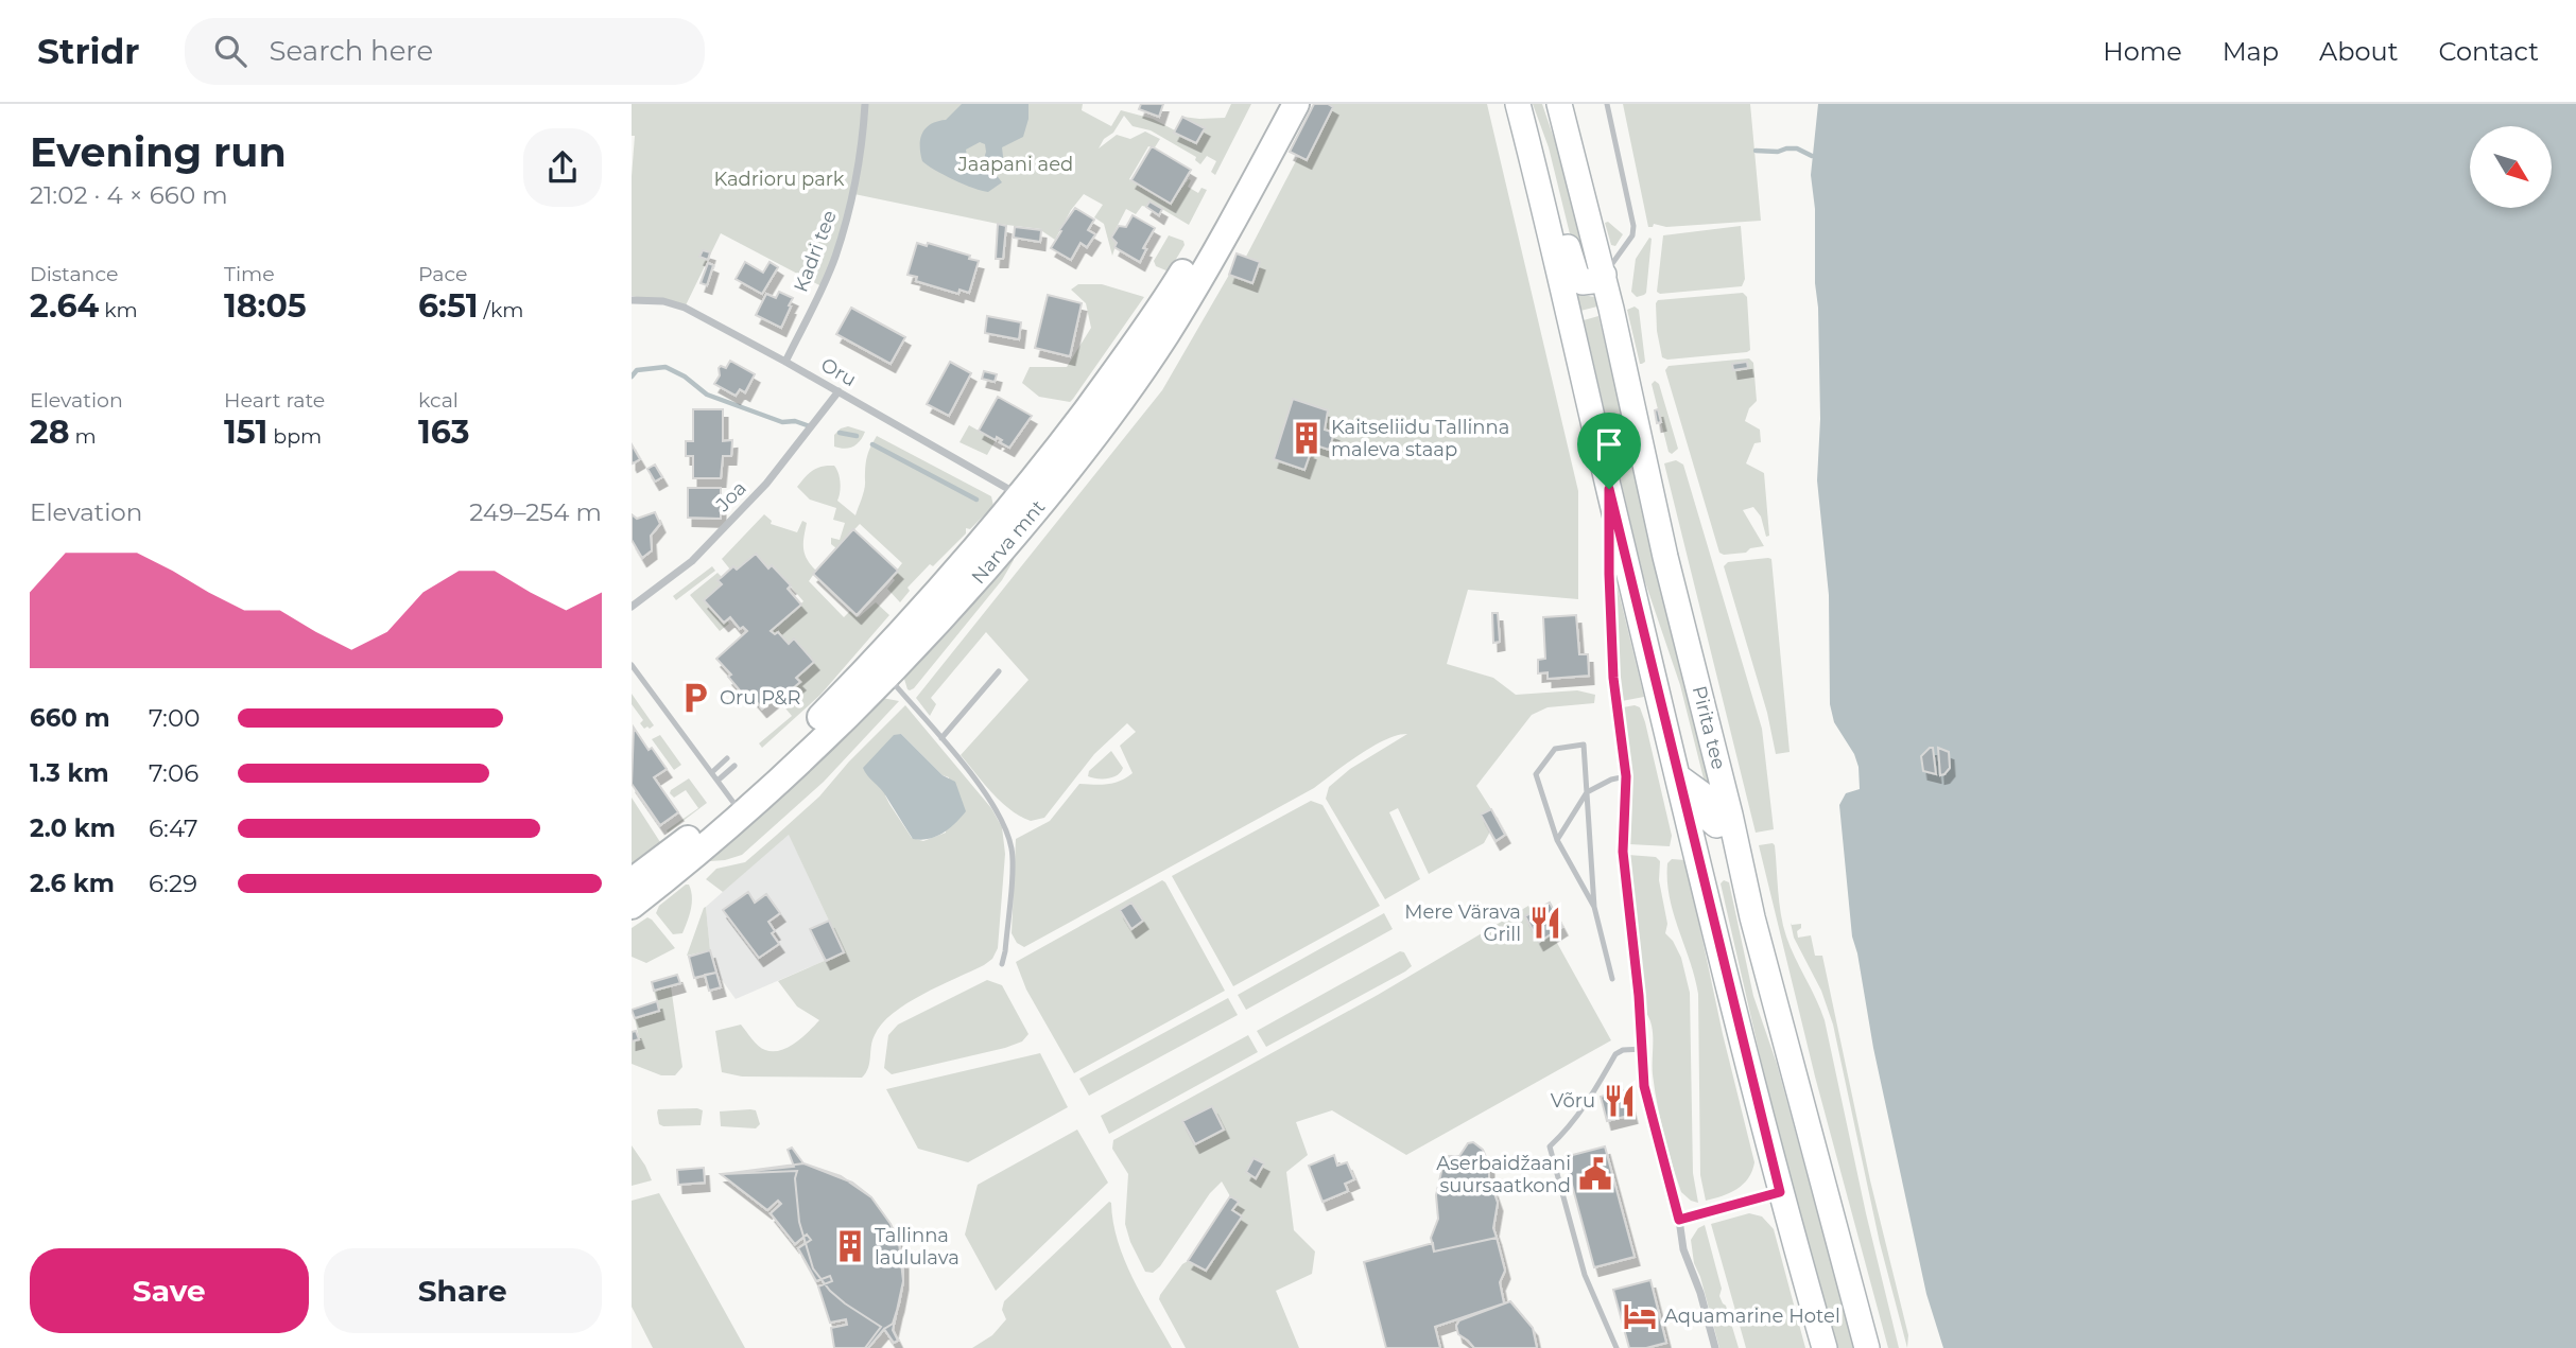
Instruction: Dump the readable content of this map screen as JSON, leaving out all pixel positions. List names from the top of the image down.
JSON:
{
  "streets": {
    "main road": ["Narva mnt", "Pirita tee"],
    "street": ["Kadri tee", "Oru", "Joa"]
  },
  "crossings": [
    ["Kadri tee", "Oru"],
    ["Oru", "Joa"],
    ["Oru", "Narva mnt"]
  ],
  "parks": ["Jaapani aed", "Kadrioru park"],
  "places": {
    "building": ["Kaitseliidu Tallinna maleva staap", "Tallinna laululava"],
    "parking": ["Oru P&R"],
    "restaurant": ["Mere Värava Grill", "Võru"],
    "public building": ["Aserbaidžaani suursaatkond"],
    "hotel": ["Aquamarine Hotel"]
  },
  "north": "bottom right",
  "page": {
    "header": "Stridr",
    "search": "Search here",
    "nav": [
      "Home",
      "Map",
      "About",
      "Contact"
    ],
    "heading": ["Evening run", "21:02 · 4 × 660 m"],
    "stats": [
      ["Distance", "2.64 km"],
      ["Time", "18:05"],
      ["Pace", "6:51 /km"],
      ["Elevation", "28 m"],
      ["Heart rate", "151 bpm"],
      ["kcal", "163"]
    ],
    "chart": ["Elevation", "249–254 m"],
    "list": [
      {
        "name": "660 m",
        "note": "7:00"
      },
      {
        "name": "1.3 km",
        "note": "7:06"
      },
      {
        "name": "2.0 km",
        "note": "6:47"
      },
      {
        "name": "2.6 km",
        "note": "6:29"
      }
    ],
    "buttons": ["Save", "Share"]
  }
}
